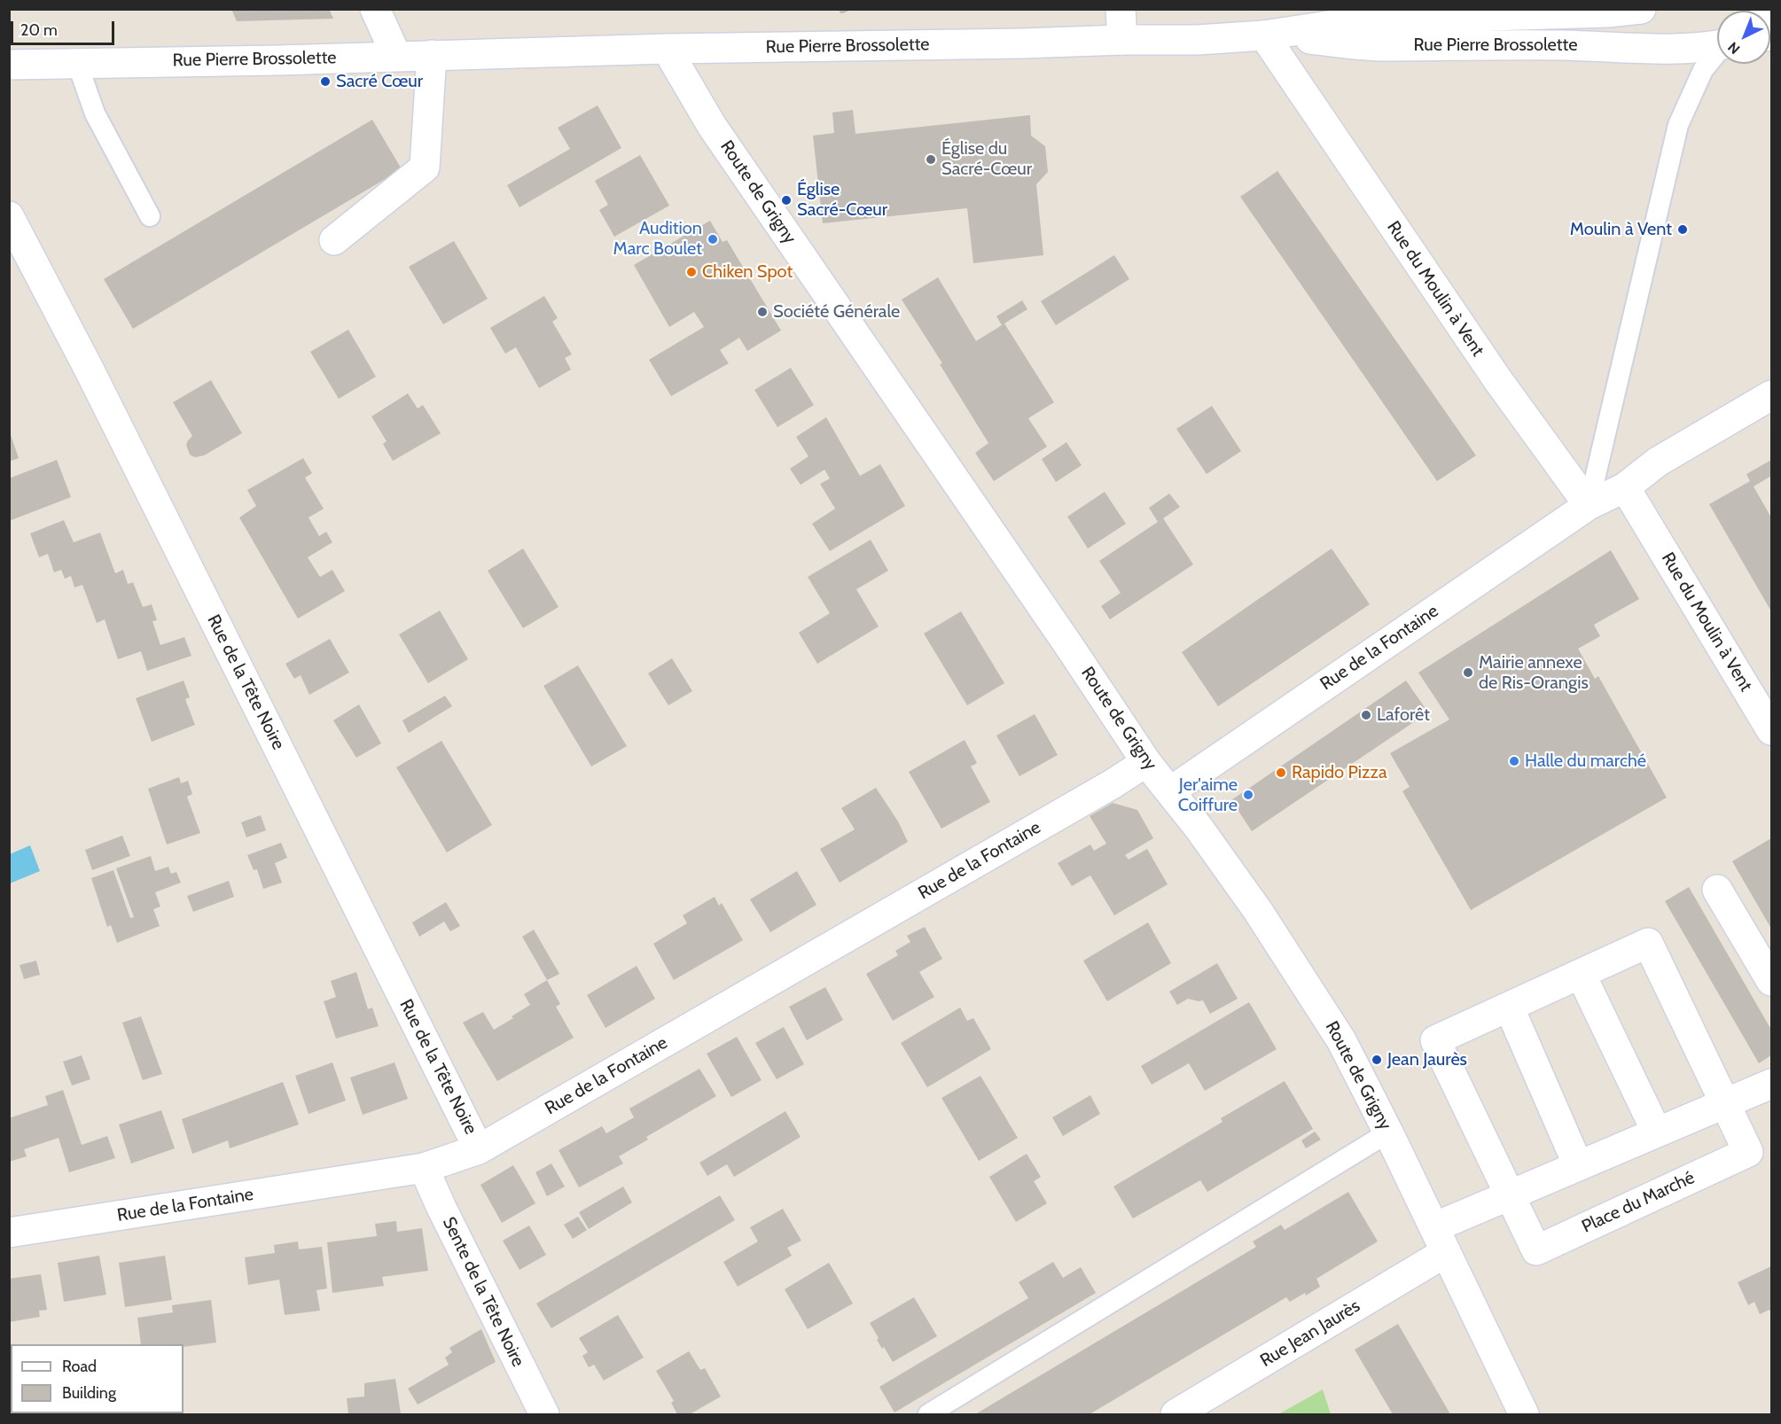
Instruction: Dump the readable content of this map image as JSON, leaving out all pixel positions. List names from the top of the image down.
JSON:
{
  "streets": {
    "street": [
      "Rue Pierre Brossolette",
      "Route de Grigny",
      "Rue du Moulin à Vent",
      "Rue de la Fontaine",
      "Rue de la Tête Noire",
      "Place du Marché",
      "Sente de la Tête Noire",
      "Rue Jean Jaurès"
    ]
  },
  "crossings": [
    ["Rue Pierre Brossolette", "Route de Grigny"],
    ["Rue Pierre Brossolette", "Rue du Moulin à Vent"],
    ["Route de Grigny", "Rue de la Fontaine"],
    ["Route de Grigny", "Rue Jean Jaurès"],
    ["Rue du Moulin à Vent", "Rue de la Fontaine"],
    ["Rue de la Fontaine", "Rue de la Tête Noire"],
    ["Rue de la Fontaine", "Sente de la Tête Noire"]
  ],
  "places": [
    "Sacré Cœur",
    "Église du Sacré-Cœur",
    "Église Sacré-Cœur",
    "Moulin à Vent",
    "Audition Marc Boulet",
    "Chiken Spot",
    "Société Générale",
    "Mairie annexe de Ris-Orangis",
    "Laforêt",
    "Halle du marché",
    "Rapido Pizza",
    "Jer'aime Coiffure",
    "Jean Jaurès"
  ],
  "legend": ["Road", "Building"],
  "scale_bar": "20 m",
  "north": "bottom left"
}
